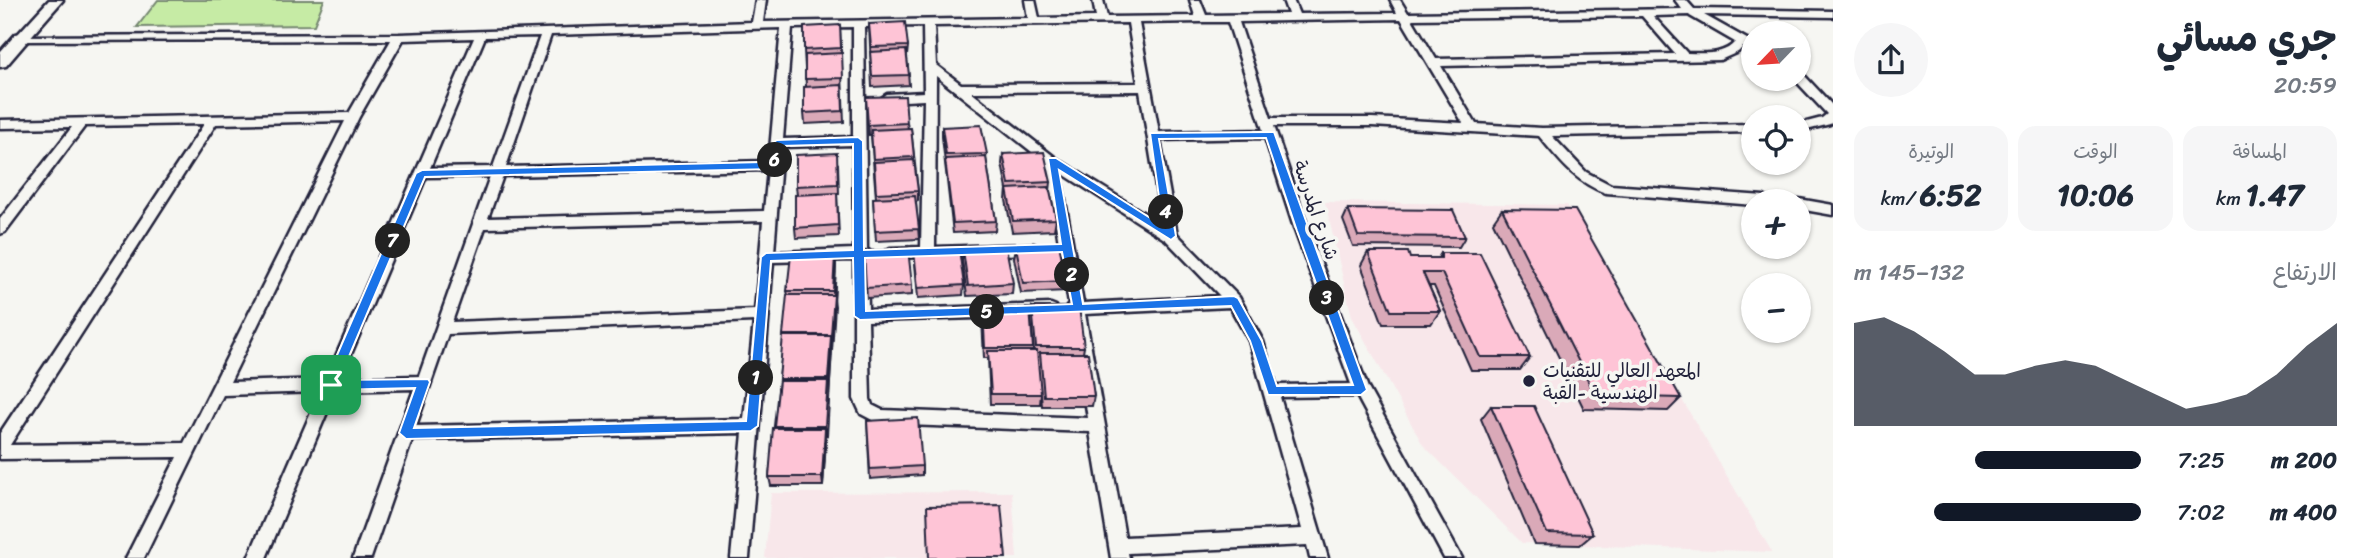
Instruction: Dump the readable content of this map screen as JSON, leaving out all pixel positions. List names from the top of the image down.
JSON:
{
  "streets": {
    "street": ["شارع المدرسة"]
  },
  "places": ["المعهد العالي للتقنيات الهندسية -القبة"],
  "north": "bottom left",
  "page": {
    "heading": ["جري مسائي", "20:59"],
    "map_buttons": ["+", "−"],
    "stats": [
      ["المسافة", "1.47 km"],
      ["الوقت", "10:06"],
      ["الوتيرة", "6:52 /km"]
    ],
    "pins": [
      "6",
      "4",
      "7",
      "2",
      "3",
      "5",
      "1"
    ],
    "chart": ["الارتفاع", "132–145 m"],
    "list": [
      {
        "name": "200 m",
        "note": "7:25"
      },
      {
        "name": "400 m",
        "note": "7:02"
      }
    ]
  }
}
